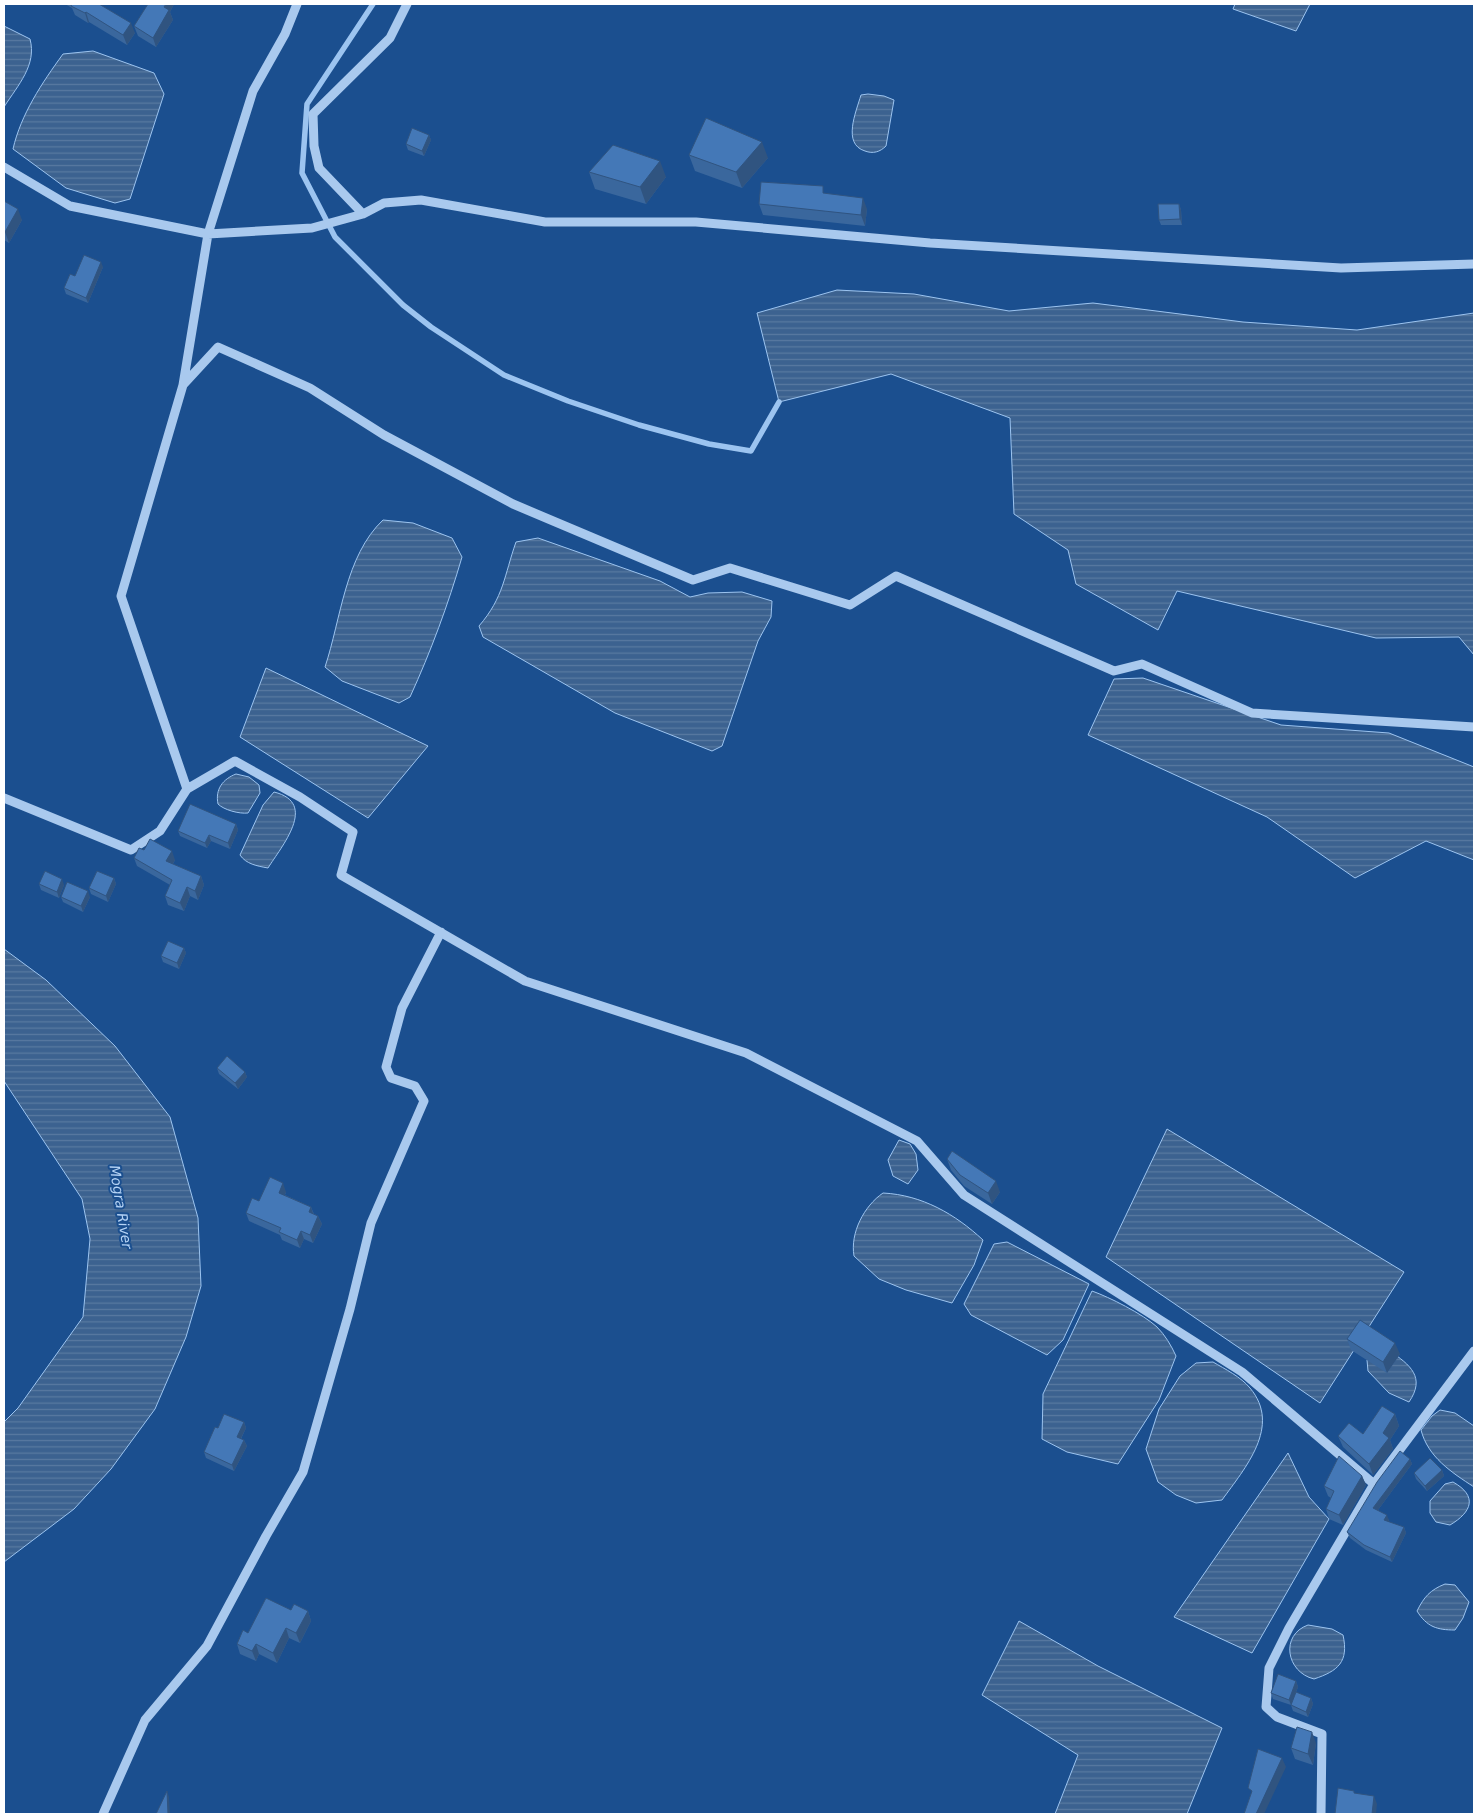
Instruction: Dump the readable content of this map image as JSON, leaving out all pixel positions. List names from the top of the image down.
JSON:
{
  "water": ["Mogra River"]
}
